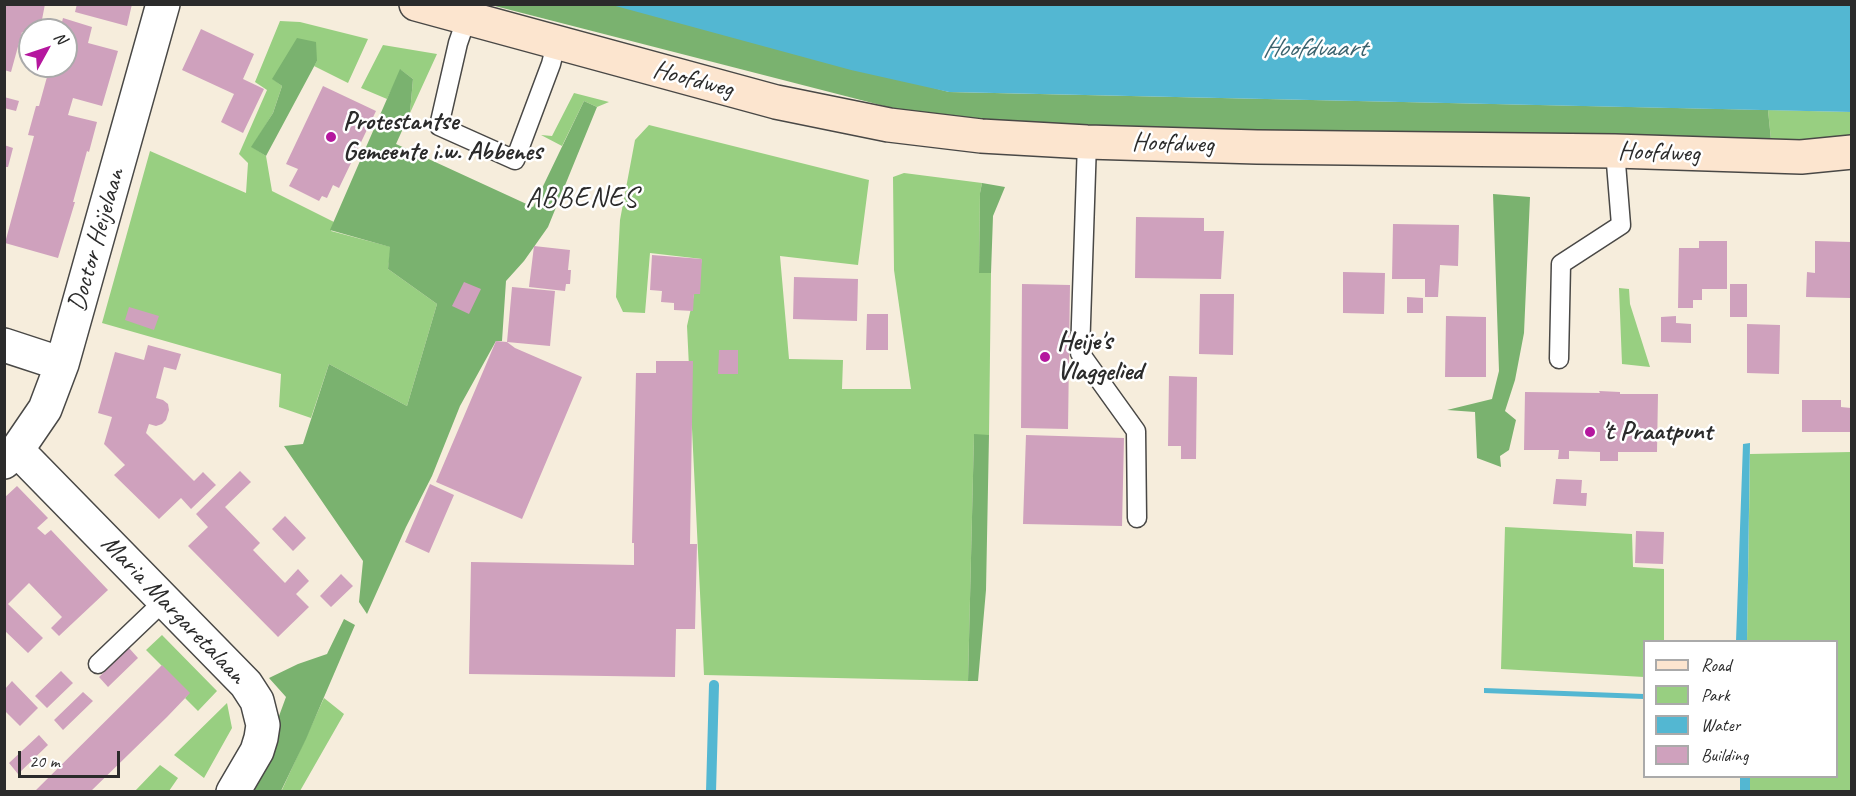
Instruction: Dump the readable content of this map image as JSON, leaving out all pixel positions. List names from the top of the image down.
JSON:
{
  "streets": {
    "main road": ["Hoofdweg"],
    "street": ["Doctor Heijelaan", "Maria Margaretalaan"]
  },
  "crossings": [
    ["Doctor Heijelaan", "Maria Margaretalaan"]
  ],
  "districts": ["ABBENES"],
  "water": ["Hoofdvaart"],
  "places": ["Protestantse Gemeente i.w. Abbenes", "Heije's Vlaggelied", "'t Praatpunt"],
  "legend": [
    "Road",
    "Park",
    "Water",
    "Building"
  ],
  "scale_bar": "20 m",
  "north": "top right"
}
